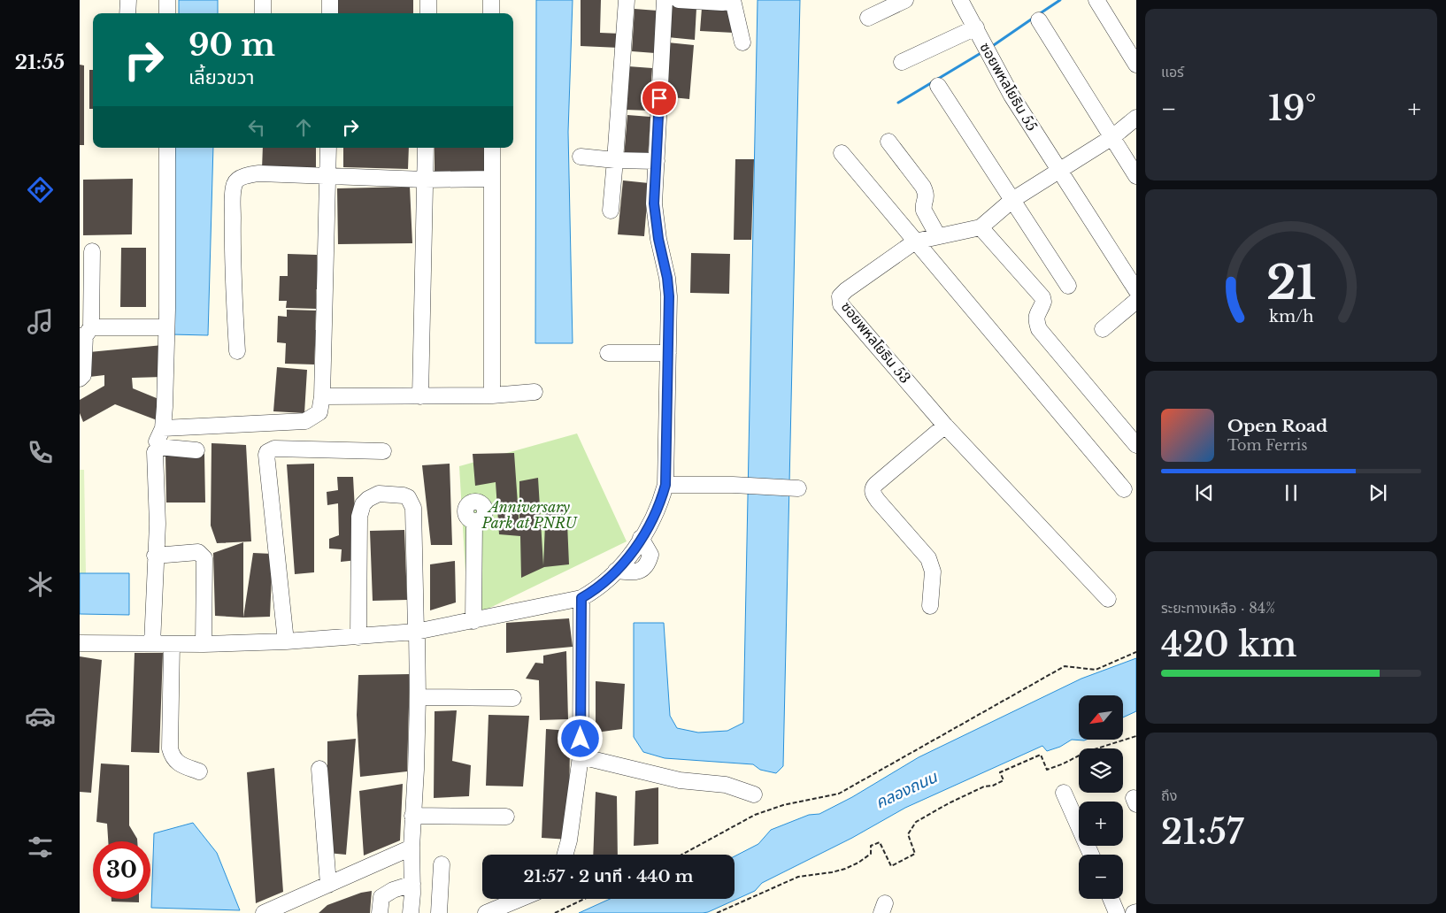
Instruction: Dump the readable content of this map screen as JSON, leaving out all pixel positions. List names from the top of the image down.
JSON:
{
  "streets": {
    "street": ["ซอยพหลโยธิน 55", "ซอยพหลโยธิน 53"]
  },
  "crossings": [
    ["ซอยพหลโยธิน 55", "ซอยพหลโยธิน 53"]
  ],
  "water": ["คลองถนน"],
  "parks": ["Anniversary Park at PNRU"],
  "north": "bottom left",
  "page": {
    "tabs": "21:55",
    "tile": [
      "แอร์",
      ["ระยะทางเหลือ · 84%", "420 km"],
      ["ถึง", "21:57"]
    ],
    "turn": ["90 m", "เลี้ยวขวา"],
    "heat": ["−", "19°", "+"],
    "song": ["Open Road", "Tom Ferris"],
    "map_buttons": ["+", "−"],
    "limit": "30",
    "trip": "21:57 · 2 นาที · 440 m",
    "gauge": ["21", "km/h"]
  }
}
